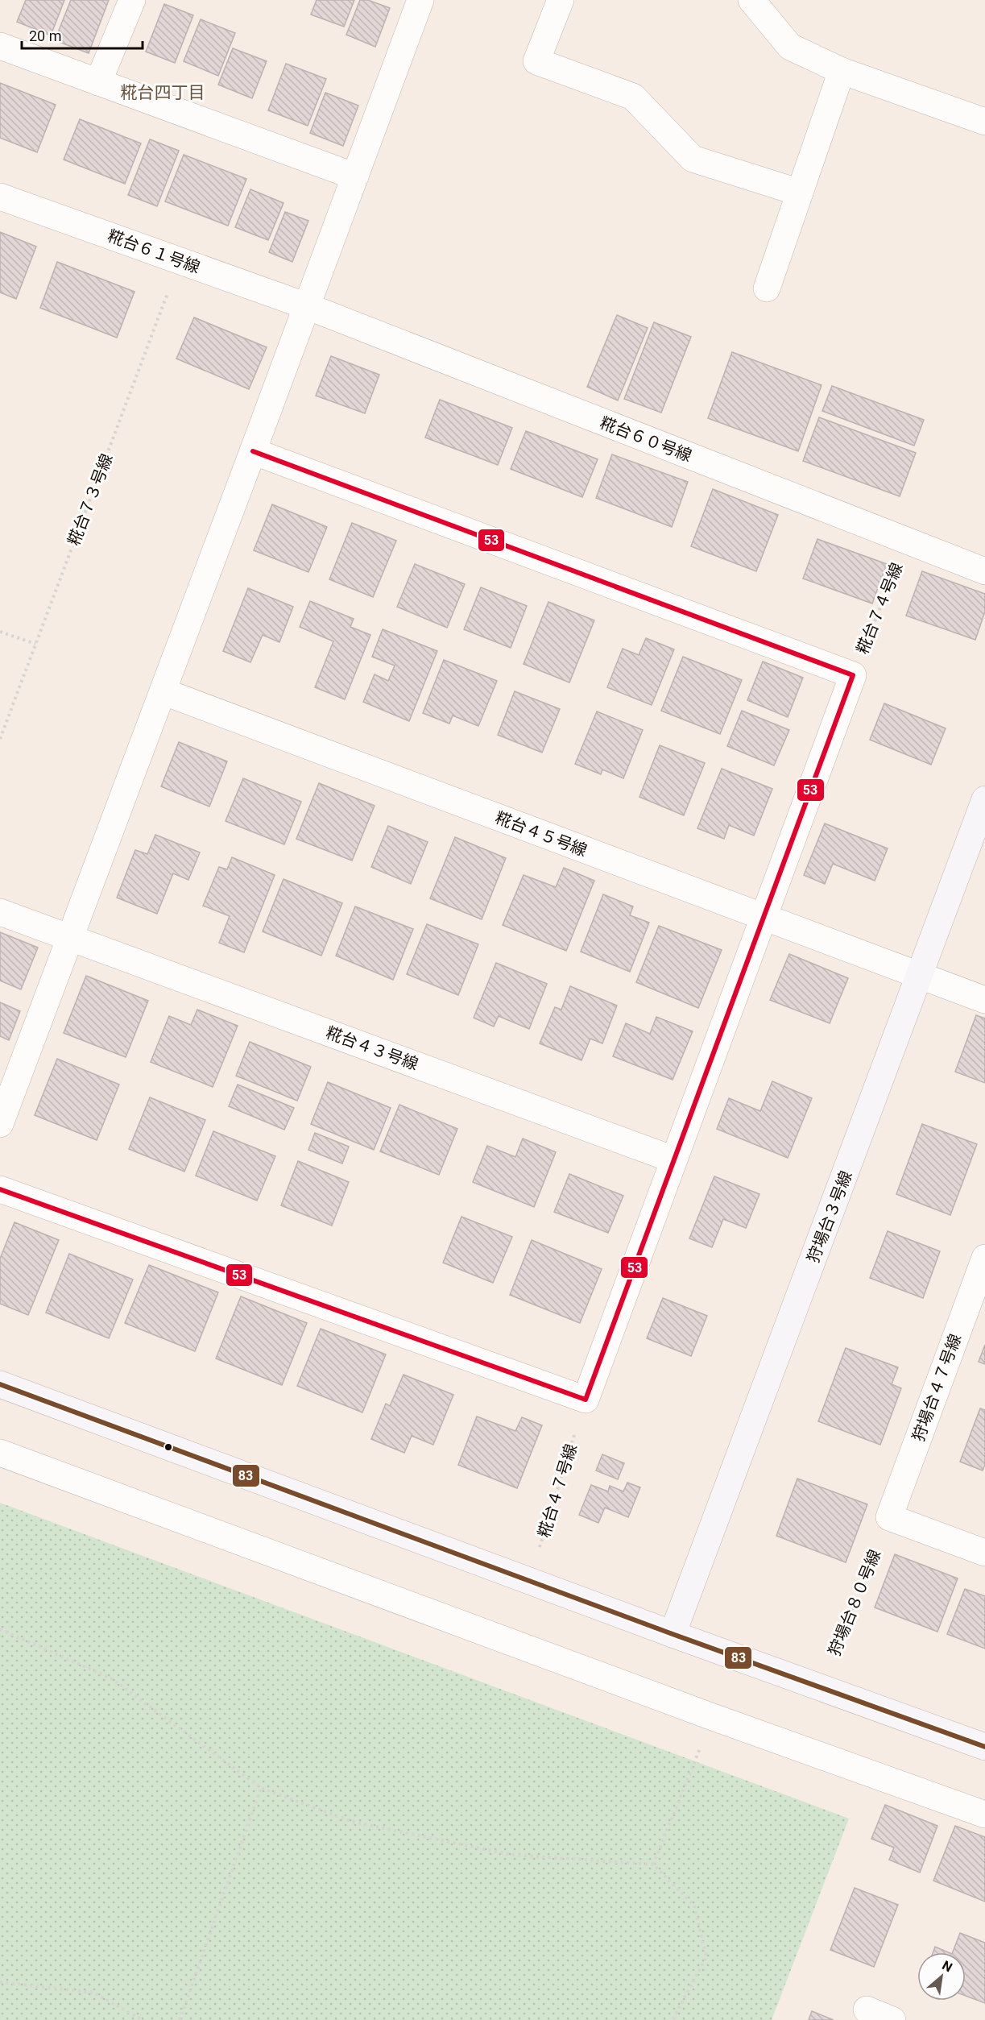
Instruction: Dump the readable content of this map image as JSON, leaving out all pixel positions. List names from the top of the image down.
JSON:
{
  "streets": {
    "street": [
      "糀台６１号線",
      "糀台６０号線",
      "糀台４５号線",
      "糀台４３号線",
      "狩場台３号線",
      "狩場台４７号線"
    ],
    "path": [
      "糀台７３号線",
      "糀台７４号線",
      "糀台４７号線",
      "狩場台８０号線"
    ]
  },
  "crossings": [
    ["糀台６１号線", "糀台６０号線"],
    ["糀台６１号線", "糀台７３号線"],
    ["糀台６０号線", "糀台７４号線"],
    ["糀台４５号線", "狩場台３号線"],
    ["狩場台４７号線", "狩場台８０号線"]
  ],
  "districts": ["糀台四丁目"],
  "lines": ["transit line 53", "transit line 83"],
  "scale_bar": "20 m",
  "north": "top right"
}
